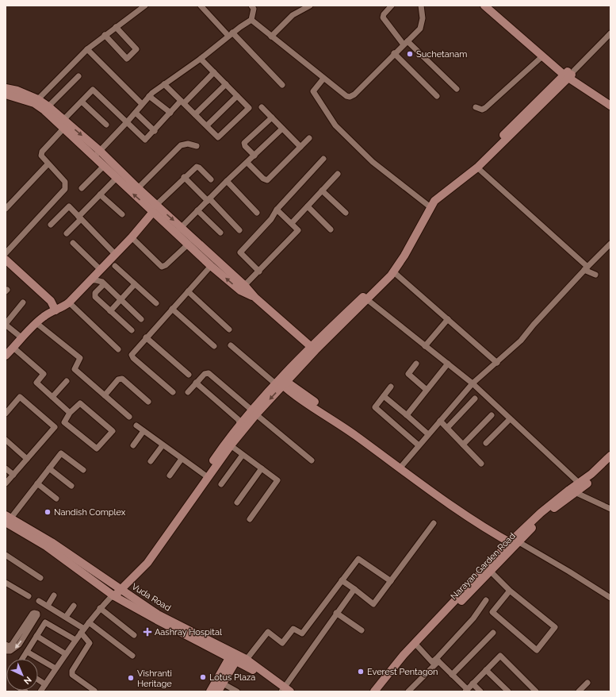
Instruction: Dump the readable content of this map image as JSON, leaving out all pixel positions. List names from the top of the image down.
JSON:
{
  "streets": {
    "street": ["Narayan Garden Road", "Vuda Road"]
  },
  "places": {
    "other": [
      "Suchetanam",
      "Nandish Complex",
      "Everest Pentagon",
      "Lotus Plaza",
      "Vishranti Heritage"
    ],
    "health": ["Aashray Hospital"]
  },
  "north": "bottom right"
}
